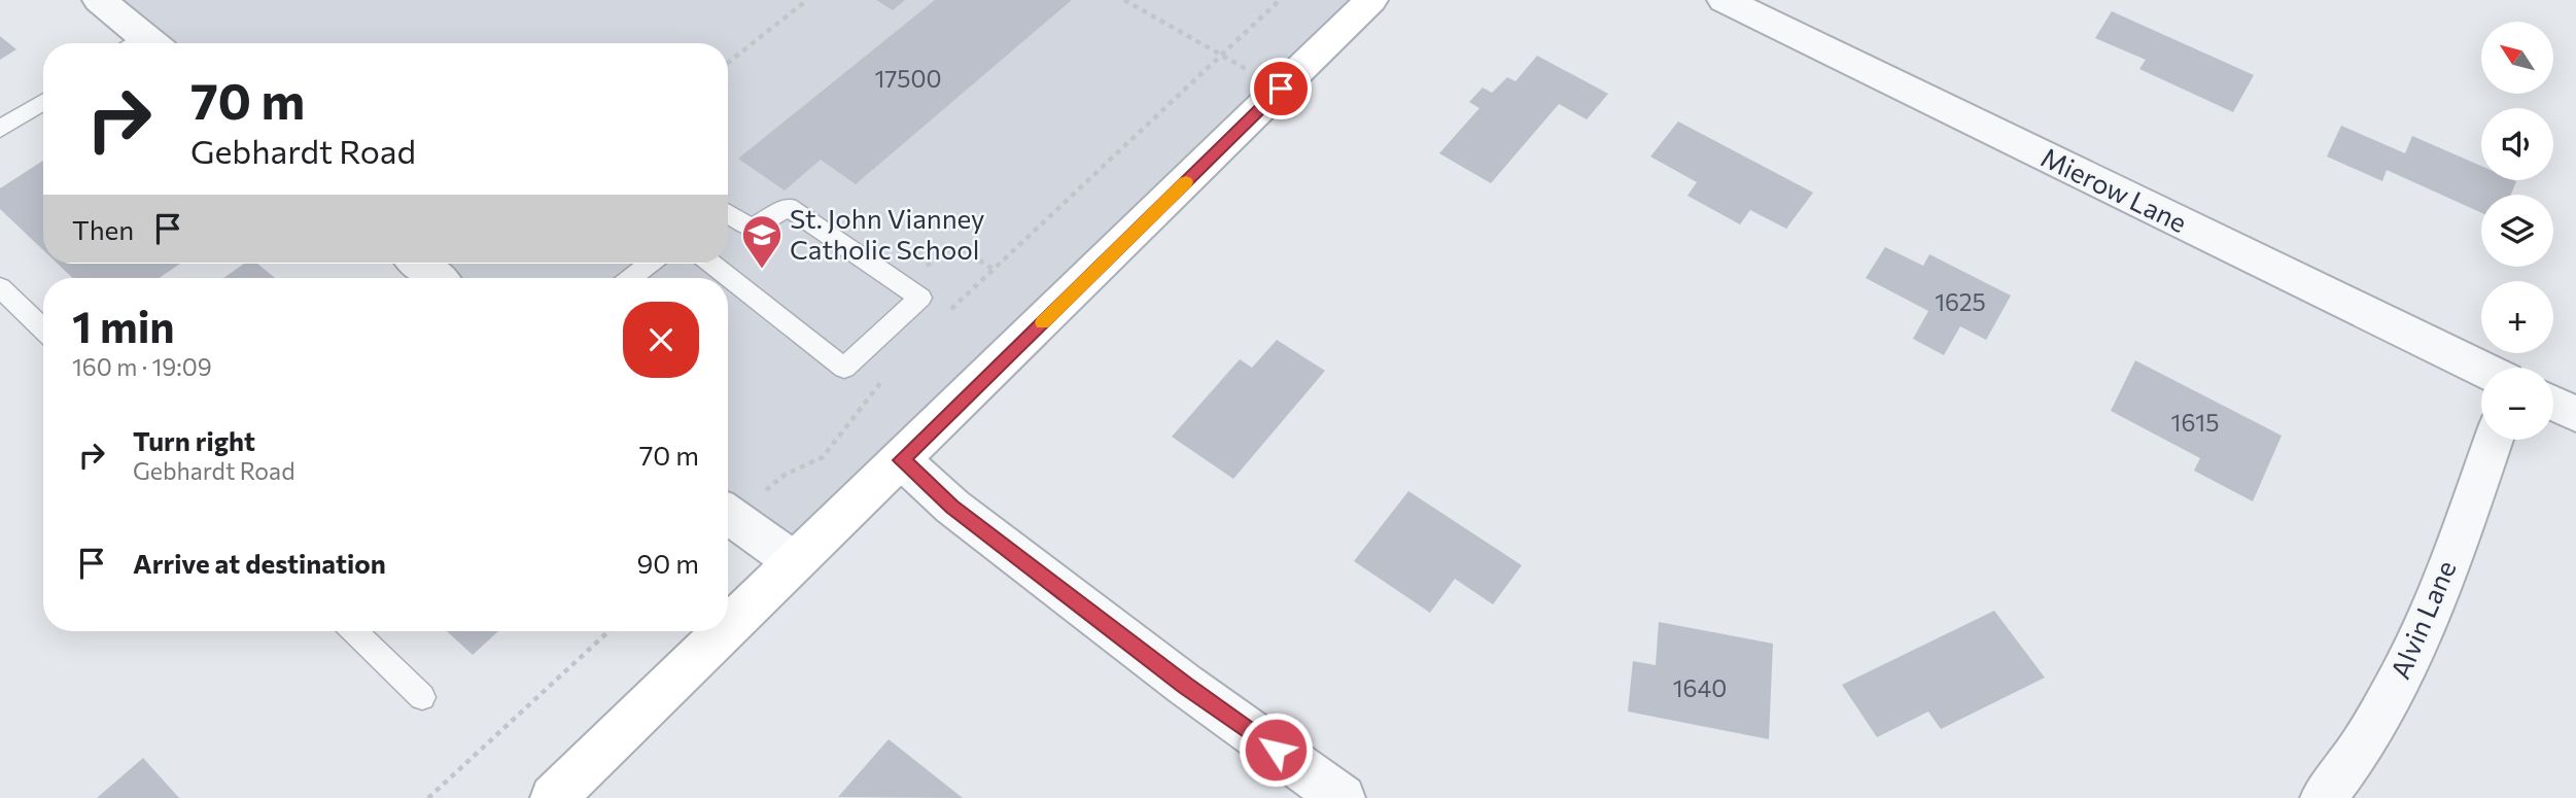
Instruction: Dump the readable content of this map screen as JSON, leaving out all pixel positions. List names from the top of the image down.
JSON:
{
  "streets": {
    "street": ["Mierow Lane", "Alvin Lane"]
  },
  "places": {
    "school or university": ["St. John Vianney Catholic School"]
  },
  "house_numbers": [
    "17500",
    "1625",
    "1615",
    "1640"
  ],
  "north": "top left",
  "page": {
    "map_buttons": ["+", "−"],
    "turn": ["70 m", "Gebhardt Road"],
    "then": "Then",
    "heading": ["1 min", "160 m · 19:09"],
    "list": [
      {
        "name": "Turn right",
        "note": "Gebhardt Road",
        "value": "70 m"
      },
      {
        "name": "Arrive at destination",
        "value": "90 m"
      }
    ]
  }
}
